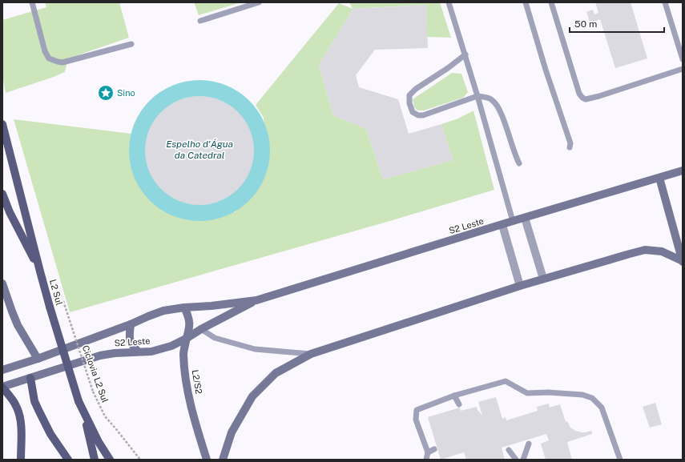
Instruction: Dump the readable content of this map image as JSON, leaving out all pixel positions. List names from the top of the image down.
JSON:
{
  "streets": {
    "main road": ["S2 Leste", "L2 Sul", "L2/S2"],
    "path": ["Ciclovia L2 Sul"]
  },
  "crossings": [
    ["S2 Leste", "L2/S2"]
  ],
  "water": ["Espelho d'Água da Catedral"],
  "places": {
    "place": ["Sino"]
  },
  "scale_bar": "50 m"
}
